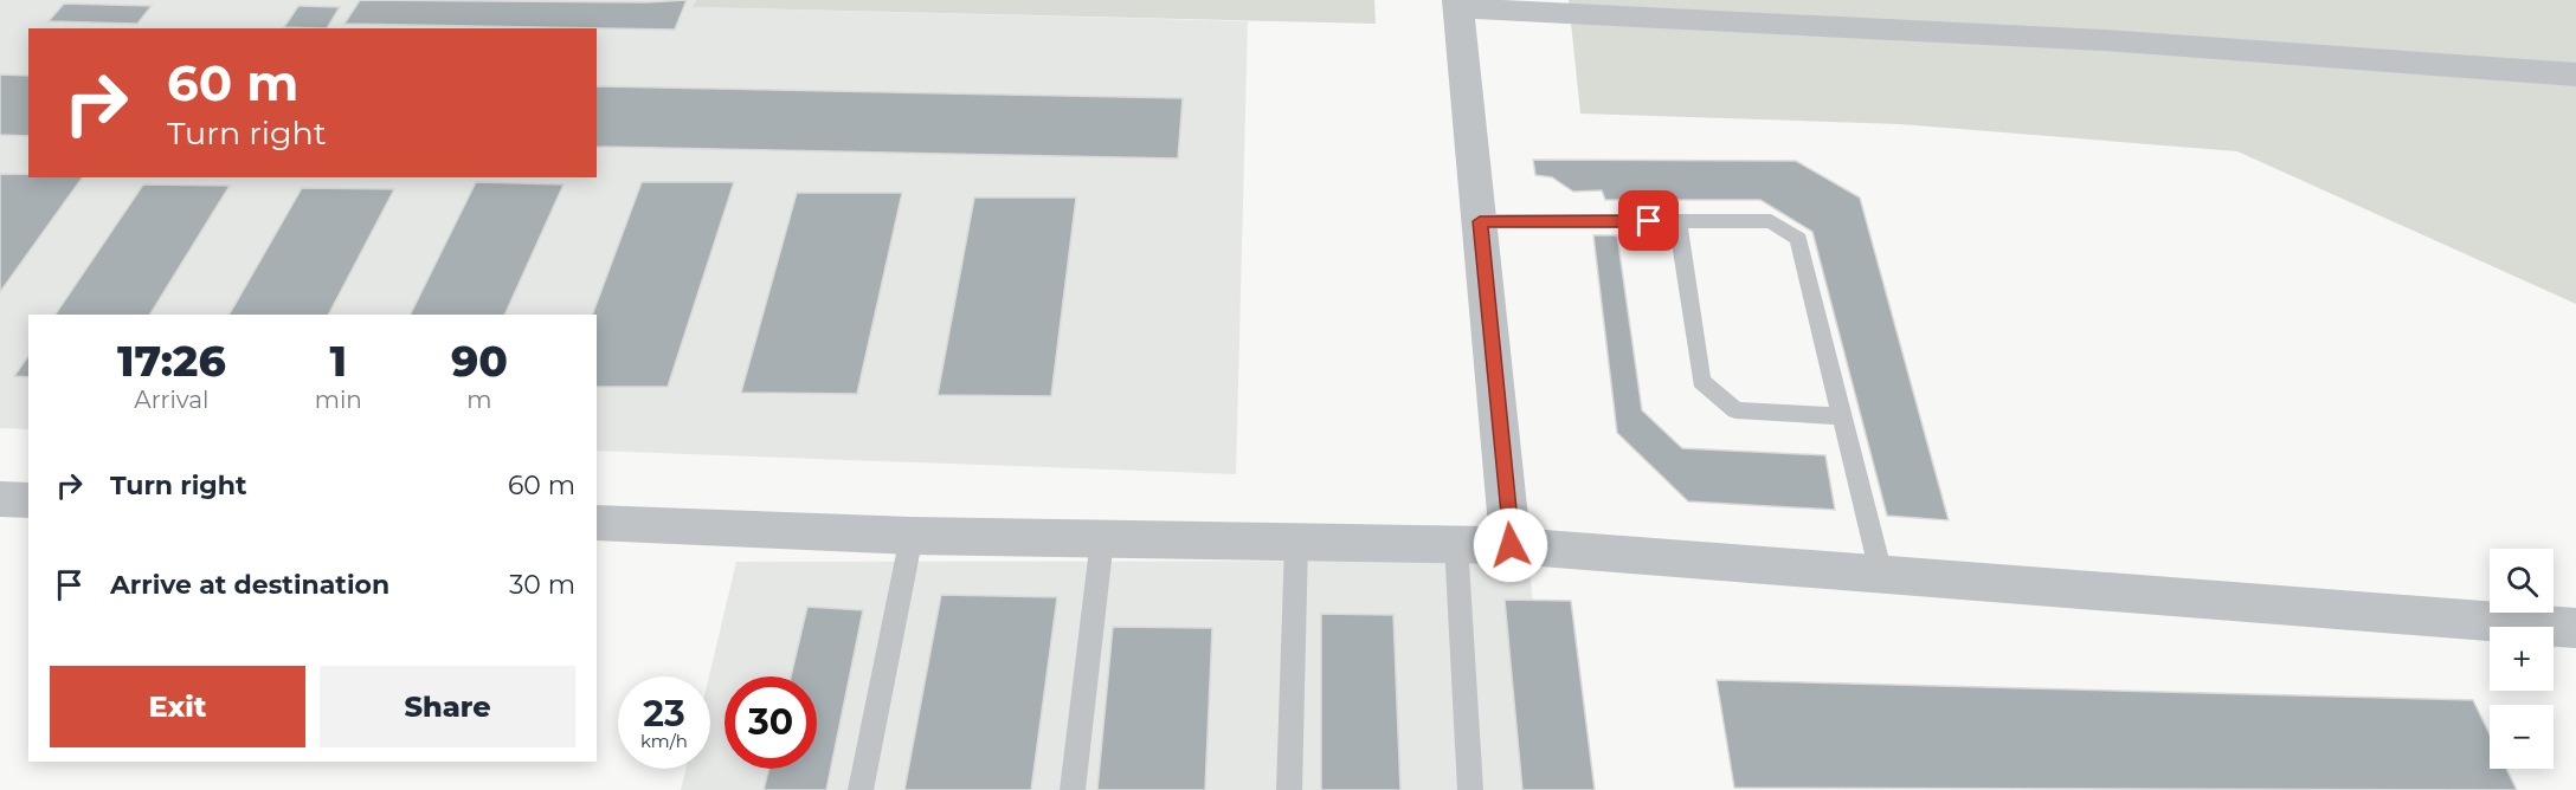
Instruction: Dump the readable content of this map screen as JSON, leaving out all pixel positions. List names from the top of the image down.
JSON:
{
  "page": {
    "turn": ["60 m", "Turn right"],
    "eta": [
      "17:26",
      "Arrival",
      "1",
      "min",
      "90",
      "m"
    ],
    "list": [
      {
        "name": "Turn right",
        "value": "60 m"
      },
      {
        "name": "Arrive at destination",
        "value": "30 m"
      }
    ],
    "map_buttons": ["+", "−"],
    "buttons": ["Exit", "Share"],
    "speed": "23 km/h",
    "limit": "30"
  }
}
